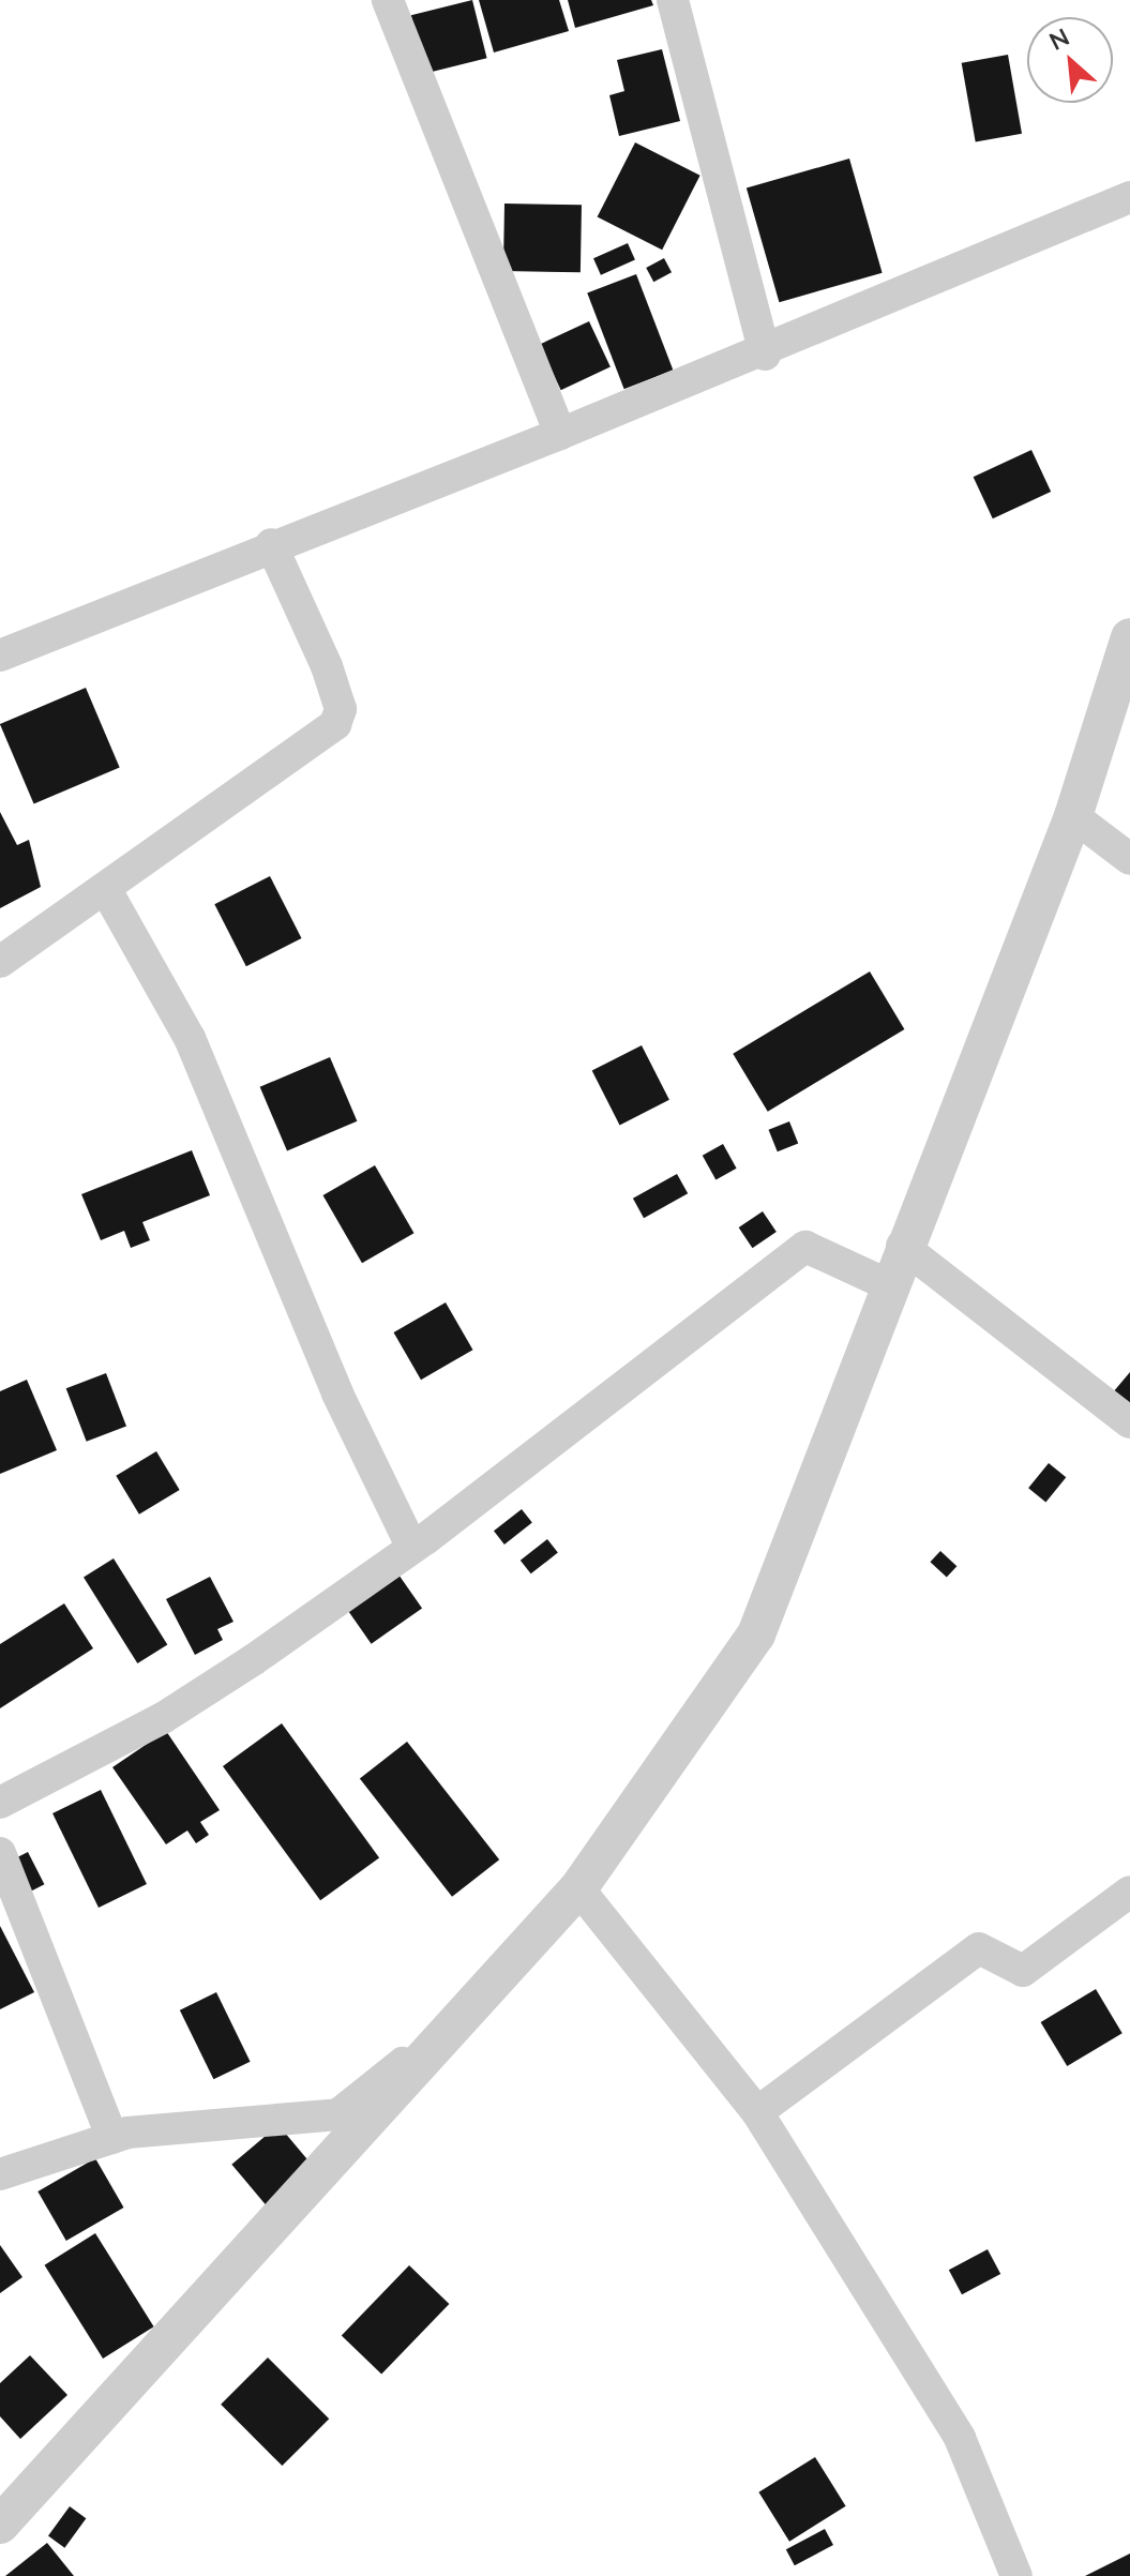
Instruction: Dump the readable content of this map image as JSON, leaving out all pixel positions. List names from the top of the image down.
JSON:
{
  "north": "top left"
}
